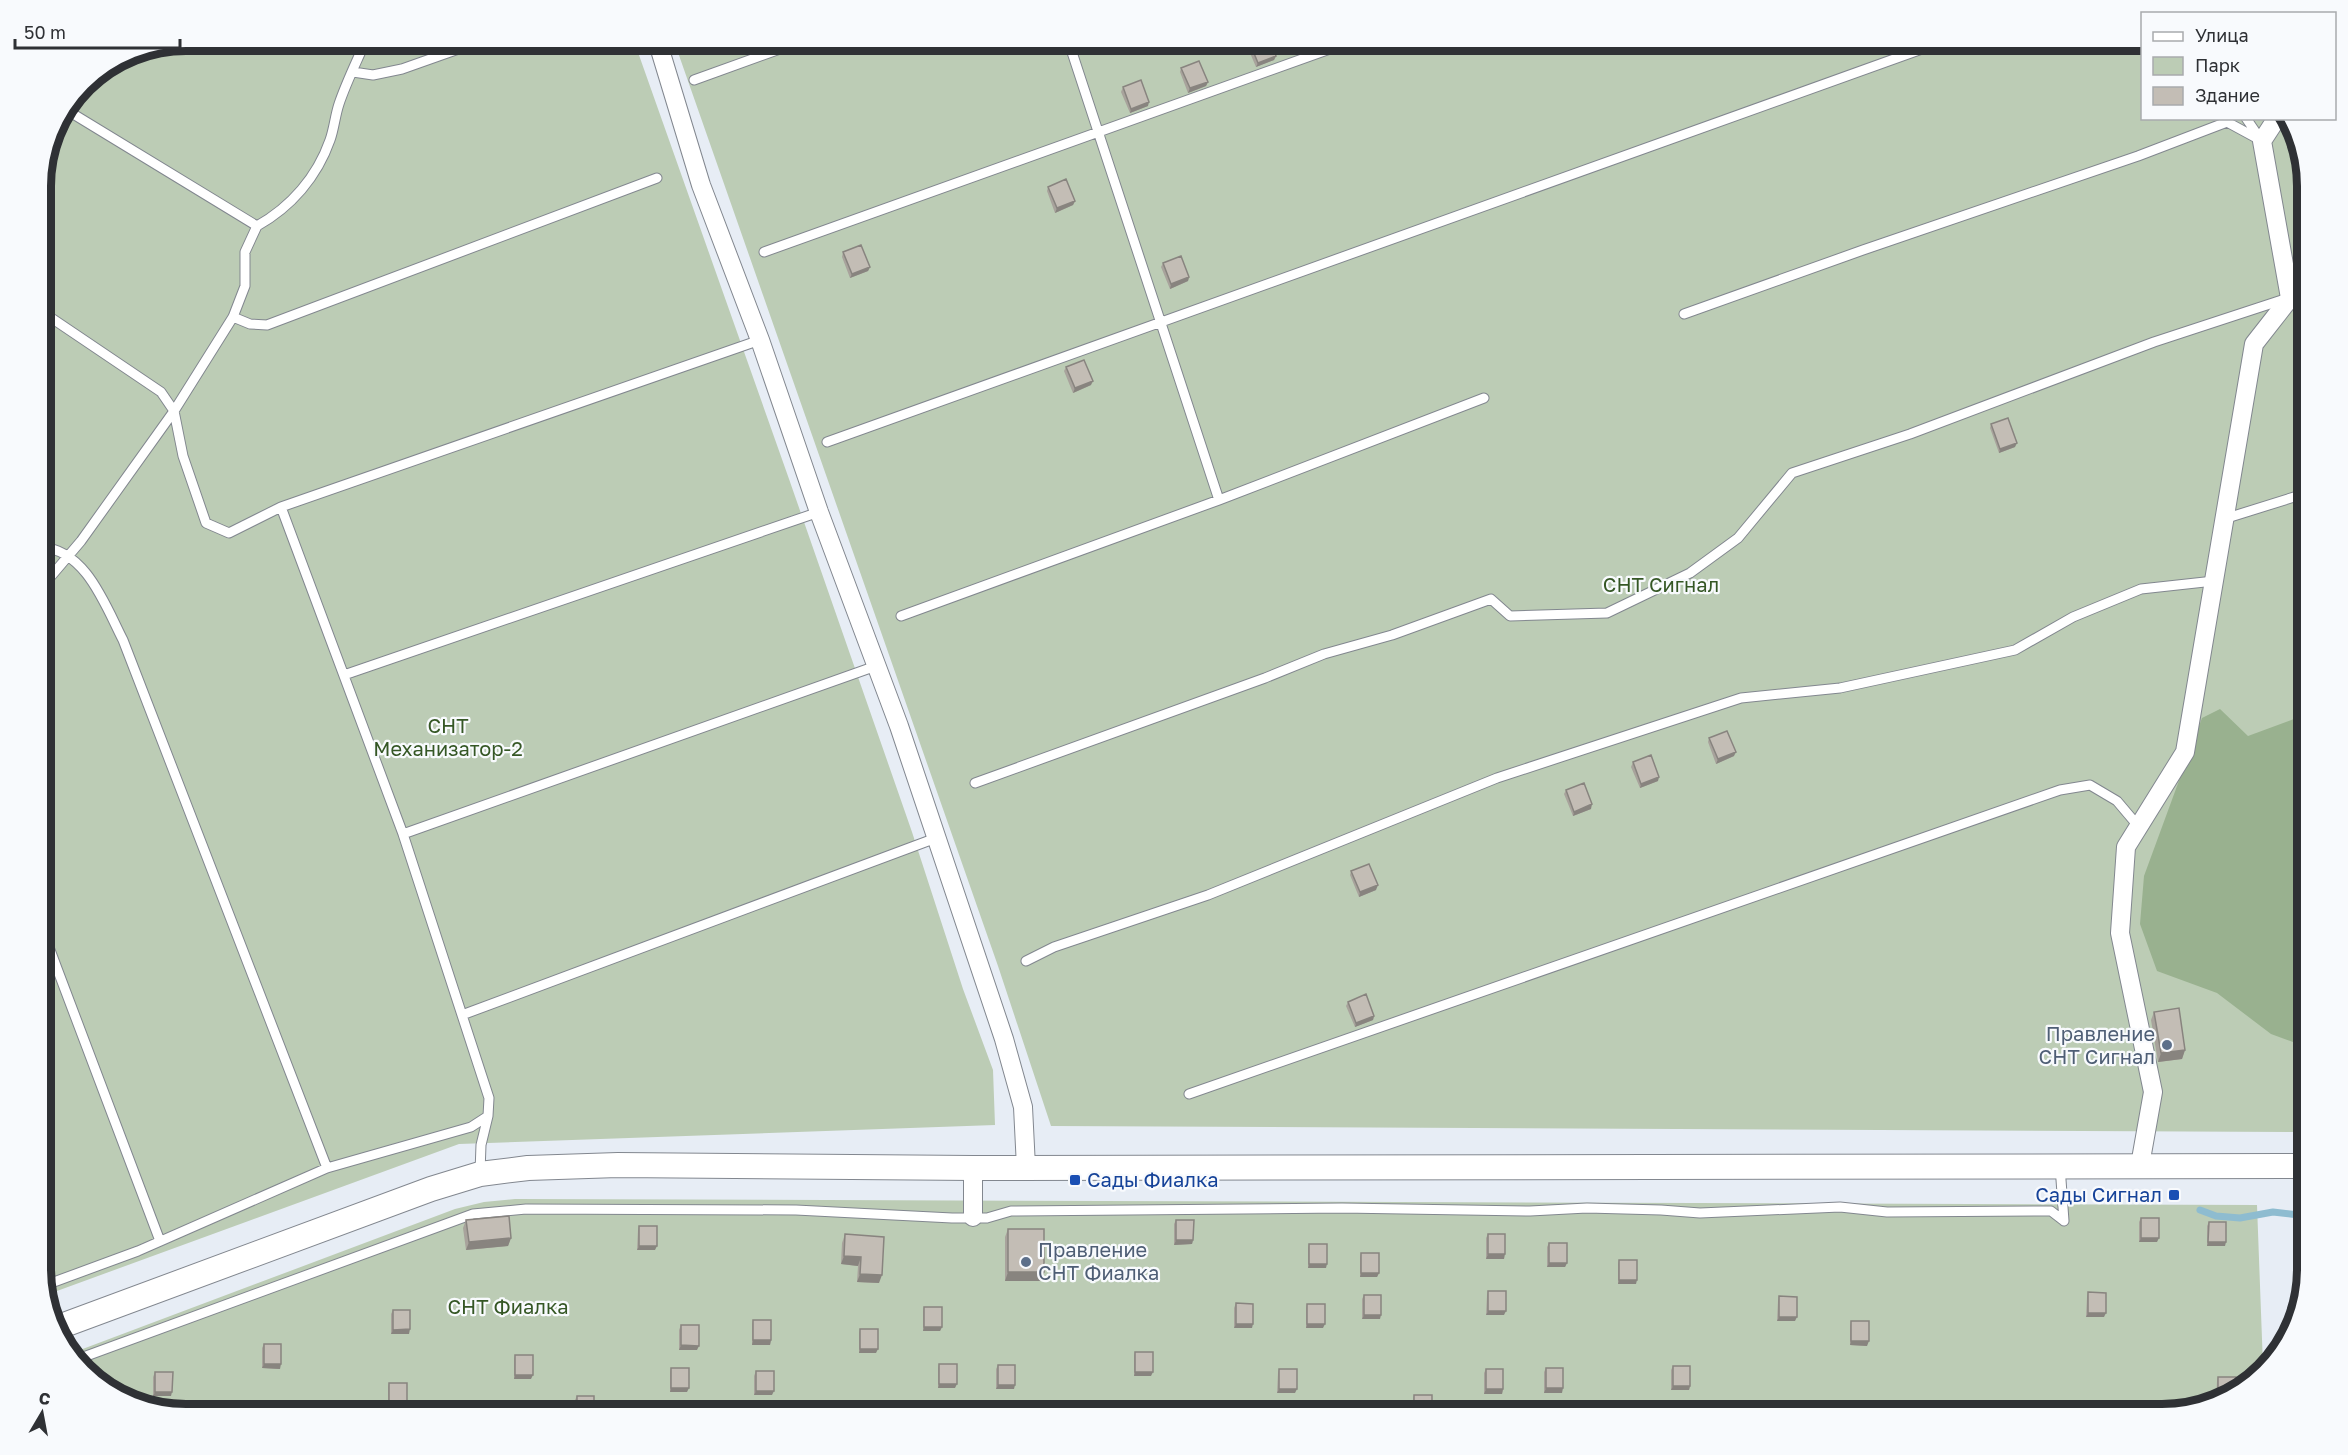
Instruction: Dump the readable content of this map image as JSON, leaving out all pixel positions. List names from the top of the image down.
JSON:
{
  "parks": ["СНТ Сигнал", "СНТ Механизатор-2", "СНТ Фиалка"],
  "places": {
    "other": ["Правление СНТ Сигнал", "Правление СНТ Фиалка"],
    "transit": ["Сады Фиалка", "Сады Сигнал"]
  },
  "legend": ["Улица", "Парк", "Здание"],
  "scale_bar": "50 m",
  "north": "top"
}
